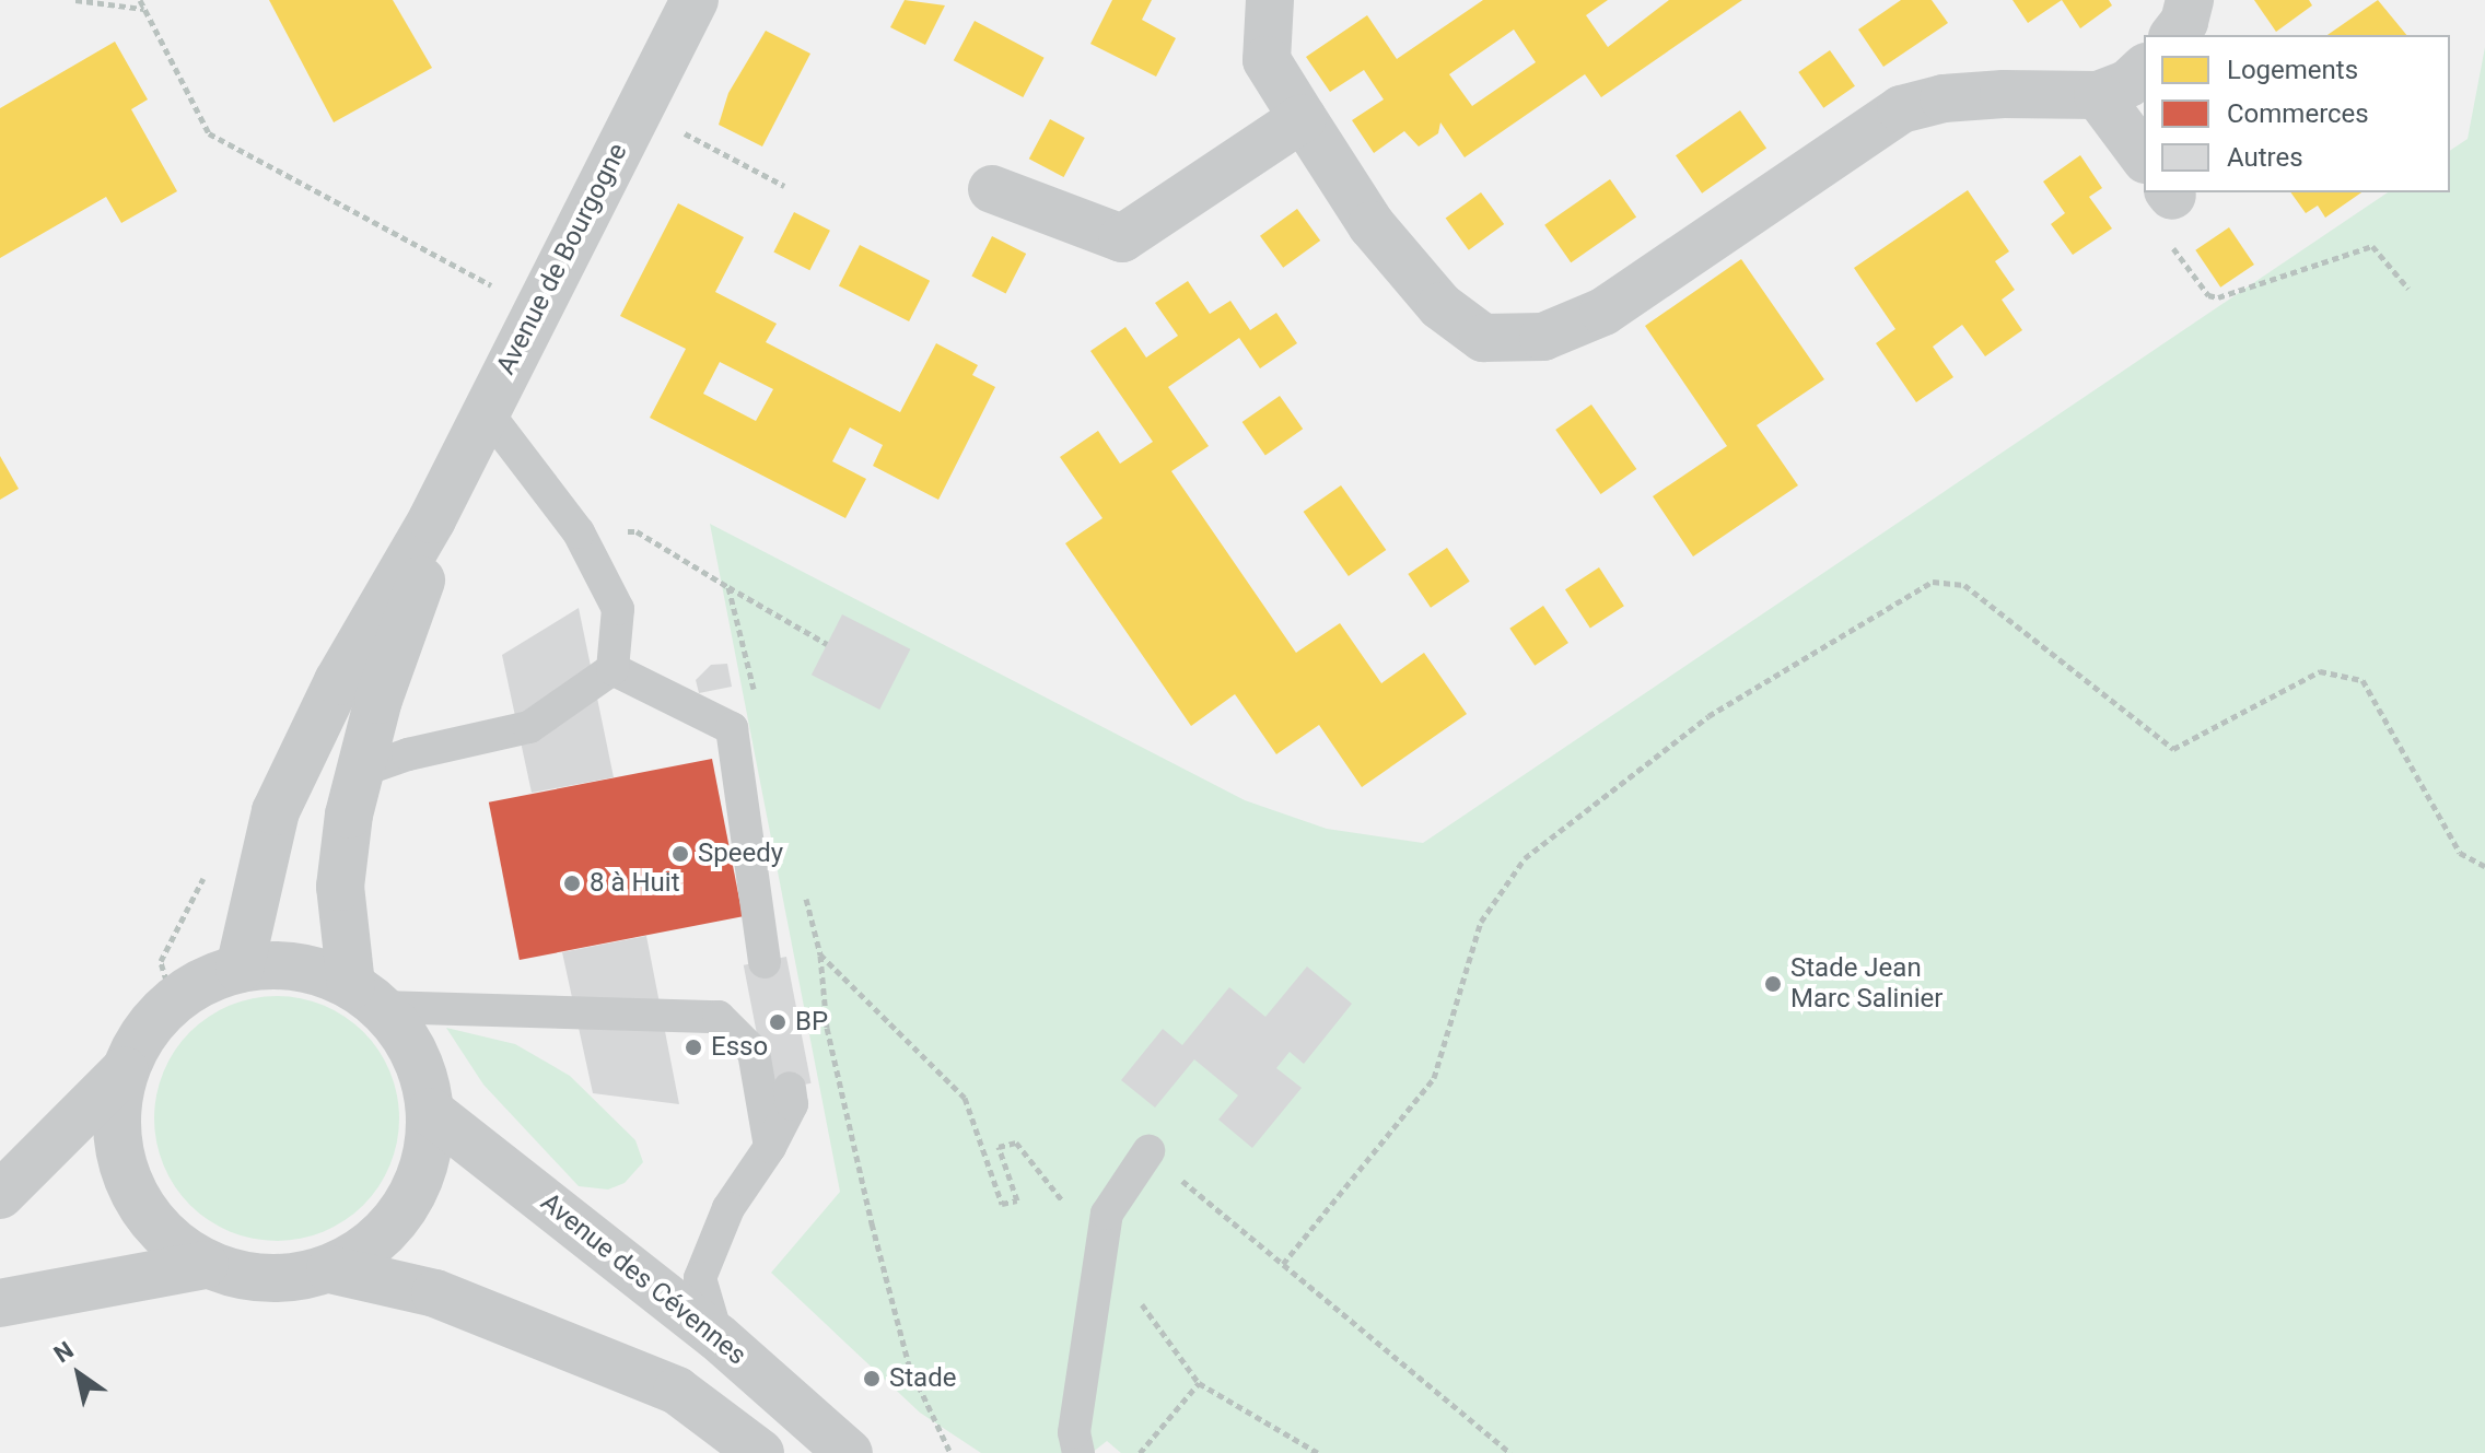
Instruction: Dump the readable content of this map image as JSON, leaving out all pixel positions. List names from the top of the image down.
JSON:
{
  "streets": {
    "street": ["Avenue de Bourgogne", "Avenue des Cévennes"]
  },
  "places": [
    "Speedy",
    "8 à Huit",
    "Stade Jean Marc Salinier",
    "BP",
    "Esso",
    "Stade"
  ],
  "legend": ["Logements", "Commerces", "Autres"],
  "north": "top left"
}
